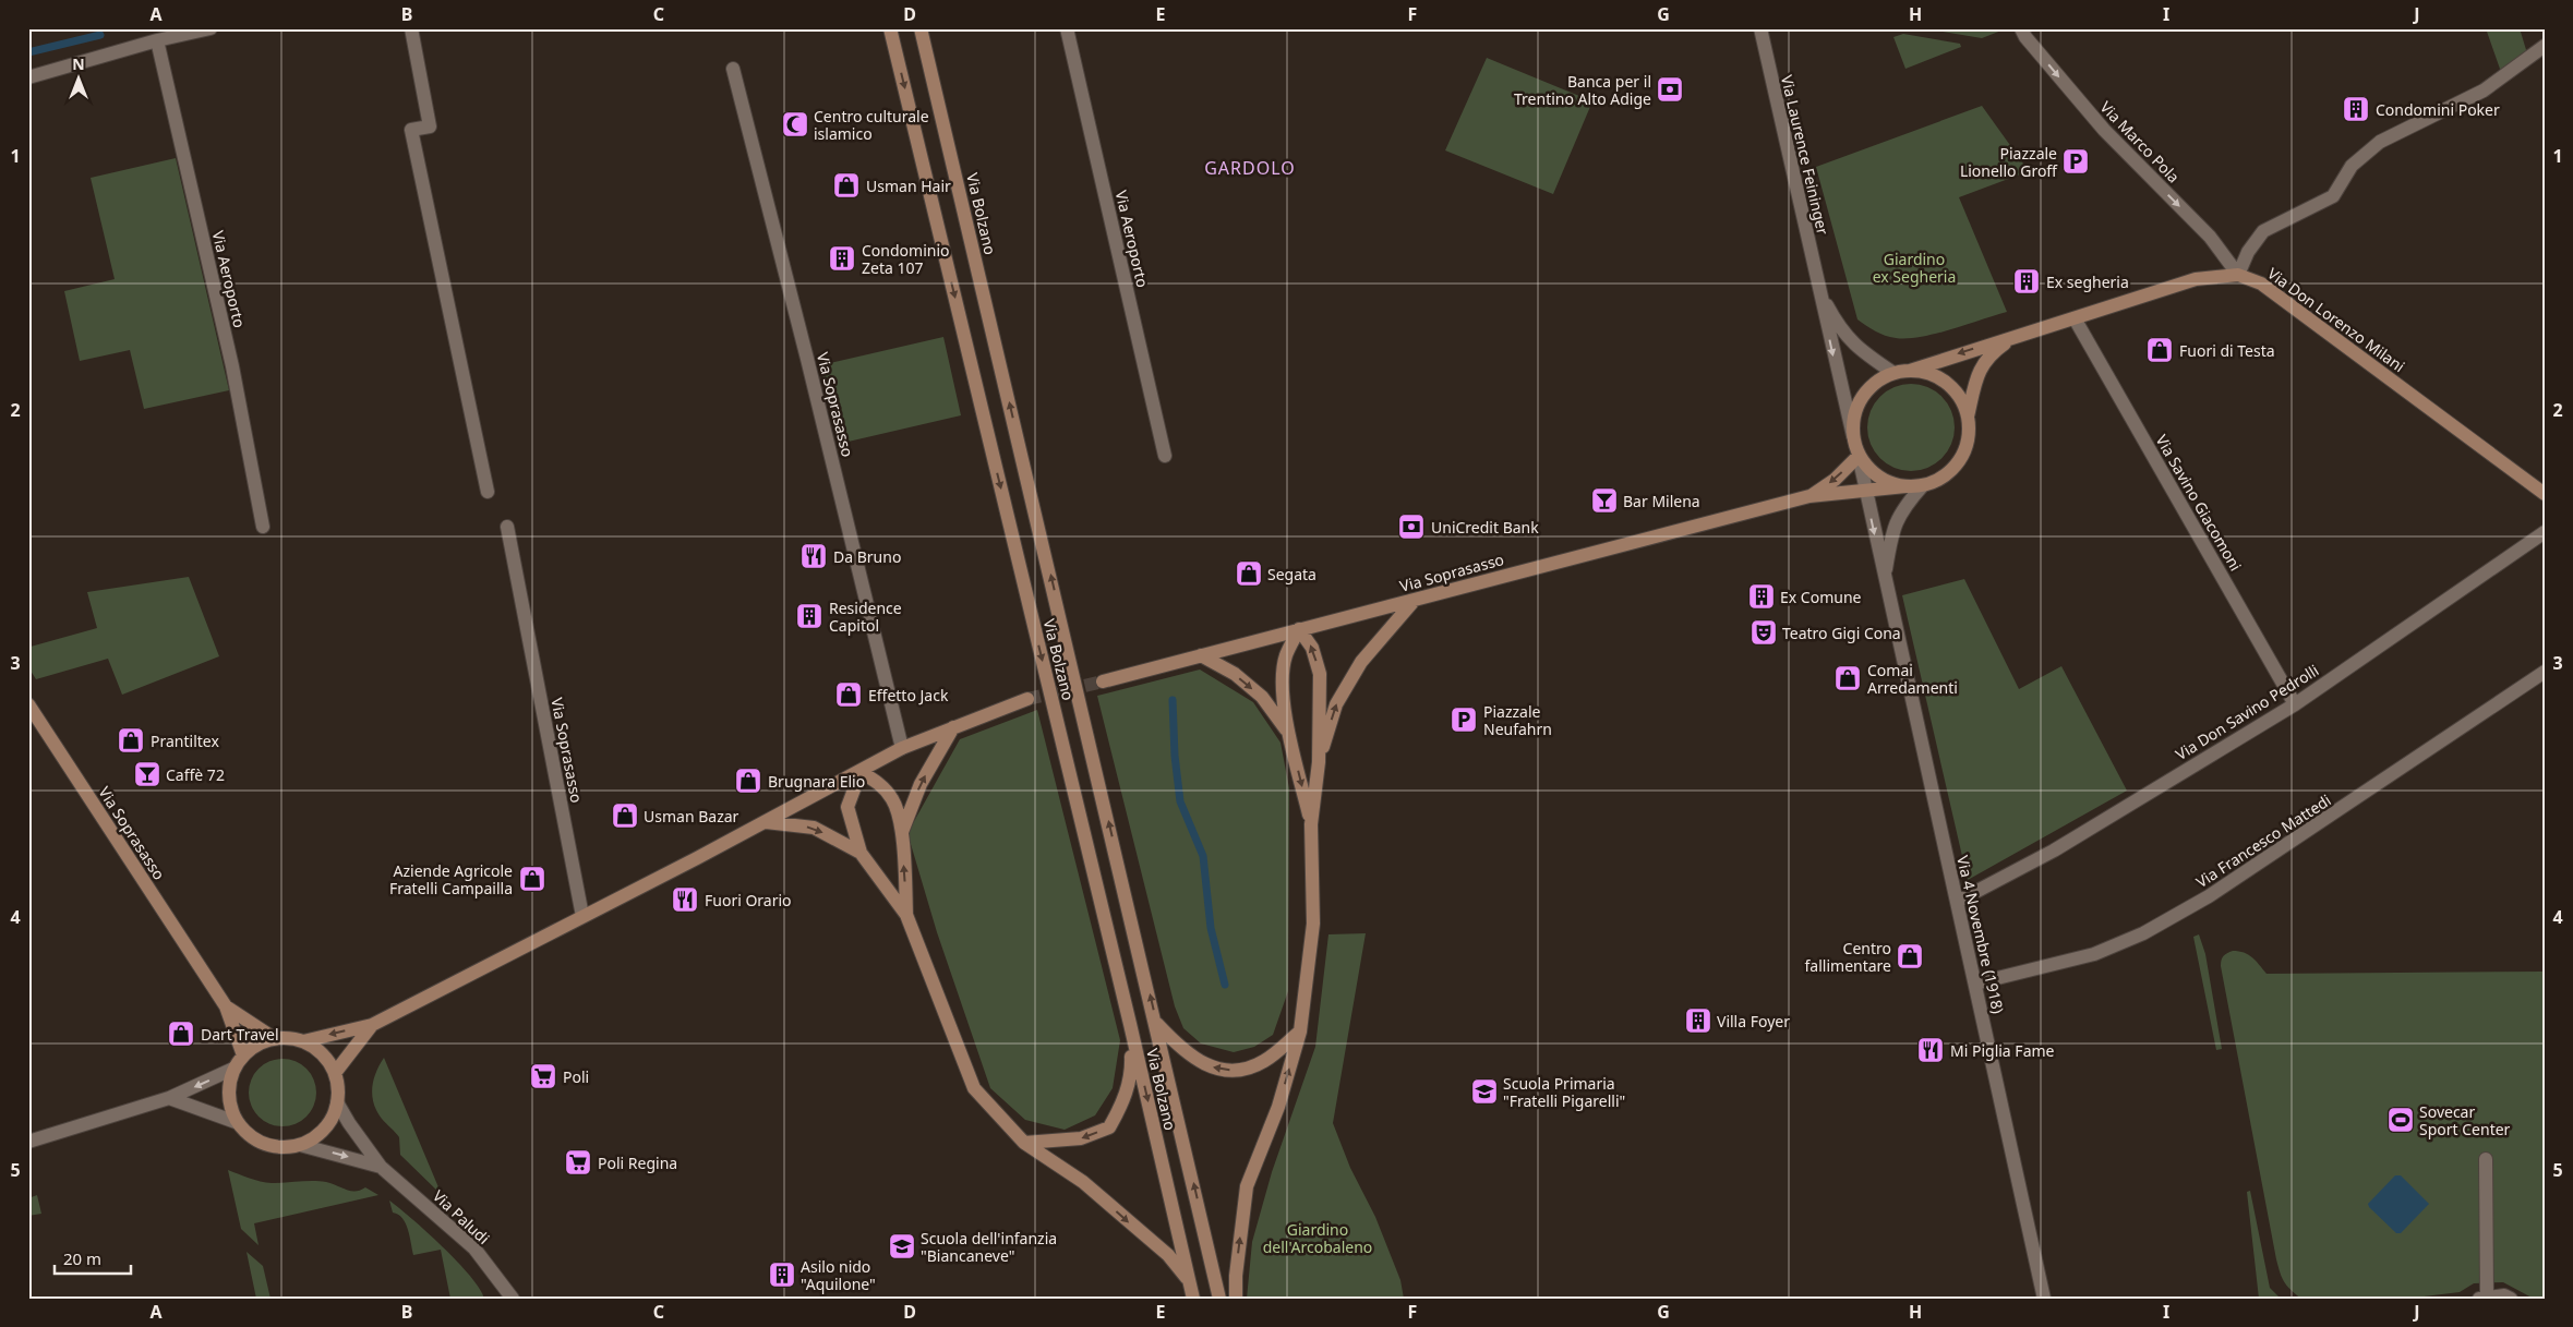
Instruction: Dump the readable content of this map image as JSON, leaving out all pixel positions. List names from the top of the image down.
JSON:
{
  "streets": {
    "main road": ["Via Bolzano", "Via Don Lorenzo Milani", "Via Soprasasso"],
    "street": [
      "Via Marco Pola",
      "Via Laurence Feininger",
      "Via Aeroporto",
      "Via Savino Giacomoni",
      "Via Don Savino Pedrolli",
      "Via Francesco Mattedi",
      "Via 4 Novembre (1918)",
      "Via Paludi"
    ]
  },
  "crossings": [
    ["Via Marco Pola", "Via Don Lorenzo Milani"],
    ["Via Laurence Feininger", "Via Don Lorenzo Milani"],
    ["Via Laurence Feininger", "Via Soprasasso"],
    ["Via Laurence Feininger", "Via 4 Novembre (1918)"],
    ["Via Don Lorenzo Milani", "Via Soprasasso"],
    ["Via Don Lorenzo Milani", "Via Savino Giacomoni"],
    ["Via Don Lorenzo Milani", "Via 4 Novembre (1918)"],
    ["Via Soprasasso", "Via 4 Novembre (1918)"],
    ["Via Soprasasso", "Via Paludi"],
    ["Via Savino Giacomoni", "Via Don Savino Pedrolli"],
    ["Via Don Savino Pedrolli", "Via 4 Novembre (1918)"],
    ["Via Francesco Mattedi", "Via 4 Novembre (1918)"]
  ],
  "one_way": ["Via Marco Pola"],
  "districts": ["GARDOLO"],
  "parks": ["Giardino ex Segheria", "Giardino dell'Arcobaleno"],
  "places": {
    "bank": ["Banca per il Trentino Alto Adige", "UniCredit Bank"],
    "building": [
      "Condomini Poker",
      "Condominio Zeta 107",
      "Ex segheria",
      "Ex Comune",
      "Residence Capitol",
      "Villa Foyer",
      "Asilo nido \"Aquilone\""
    ],
    "mosque": ["Centro culturale islamico"],
    "parking": ["Piazzale Lionello Groff", "Piazzale Neufahrn"],
    "shop": [
      "Usman Hair",
      "Fuori di Testa",
      "Segata",
      "Comai Arredamenti",
      "Effetto Jack",
      "Prantiltex",
      "Brugnara Elio",
      "Usman Bazar",
      "Aziende Agricole Fratelli Campailla",
      "Centro fallimentare",
      "Dart Travel"
    ],
    "bar": ["Bar Milena", "Caffè 72"],
    "restaurant": ["Da Bruno", "Fuori Orario", "Mi Piglia Fame"],
    "theatre": ["Teatro Gigi Cona"],
    "supermarket": ["Poli", "Poli Regina"],
    "school or university": ["Scuola Primaria \"Fratelli Pigarelli\"", "Scuola dell'infanzia \"Biancaneve\""],
    "sports": ["Sovecar Sport Center"]
  },
  "scale_bar": "20 m",
  "north": "top",
  "grid": {
    "columns": [
      "A",
      "B",
      "C",
      "D",
      "E",
      "F",
      "G",
      "H",
      "I",
      "J"
    ],
    "rows": [
      "1",
      "2",
      "3",
      "4",
      "5"
    ]
  }
}
